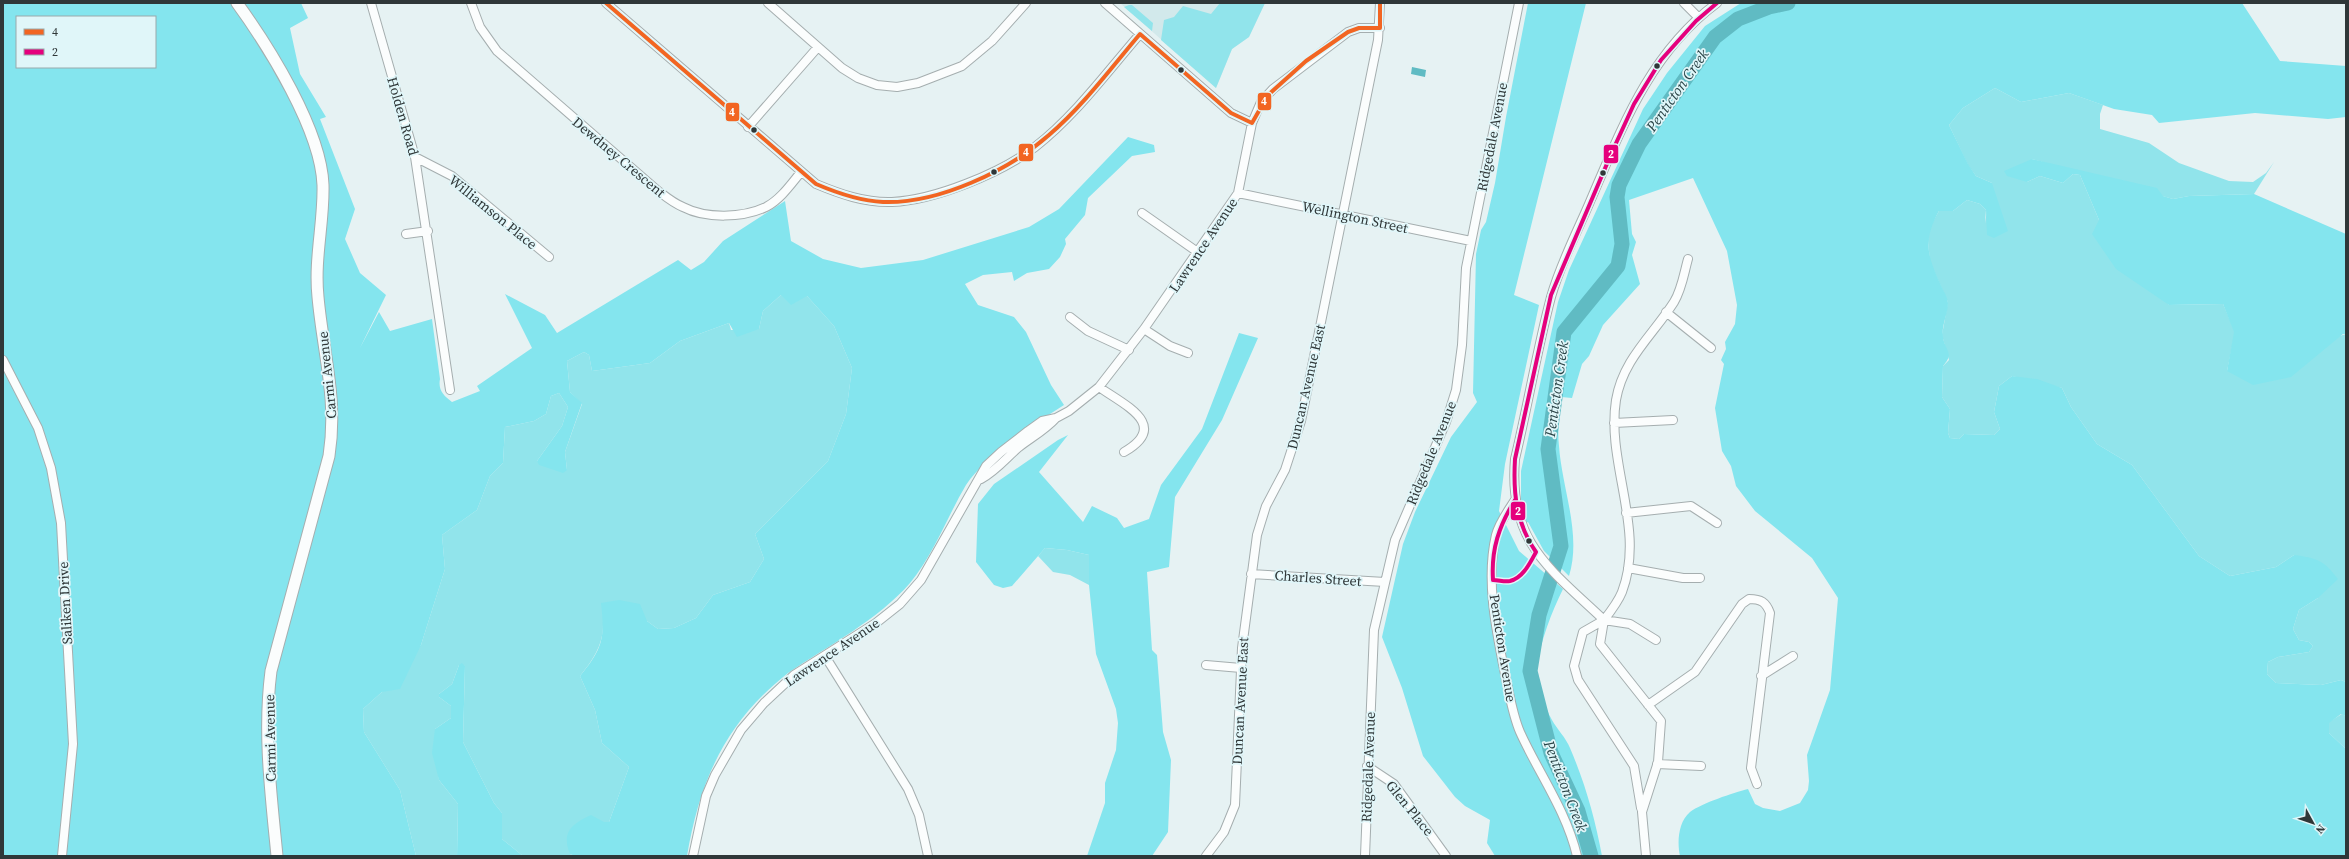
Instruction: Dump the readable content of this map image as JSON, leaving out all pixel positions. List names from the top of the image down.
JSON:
{
  "streets": {
    "street": [
      "Holden Road",
      "Ridgedale Avenue",
      "Dewdney Crescent",
      "Williamson Place",
      "Wellington Street",
      "Lawrence Avenue",
      "Carmi Avenue",
      "Duncan Avenue East",
      "Charles Street",
      "Saliken Drive",
      "Penticton Avenue",
      "Glen Place"
    ]
  },
  "crossings": [
    ["Holden Road", "Williamson Place"],
    ["Ridgedale Avenue", "Wellington Street"],
    ["Ridgedale Avenue", "Charles Street"],
    ["Ridgedale Avenue", "Glen Place"],
    ["Wellington Street", "Lawrence Avenue"],
    ["Wellington Street", "Duncan Avenue East"],
    ["Lawrence Avenue", "Duncan Avenue East"],
    ["Duncan Avenue East", "Charles Street"]
  ],
  "water": ["Penticton Creek"],
  "lines": ["transit line 4", "transit line 2"],
  "legend": ["4", "2"],
  "north": "bottom right"
}
